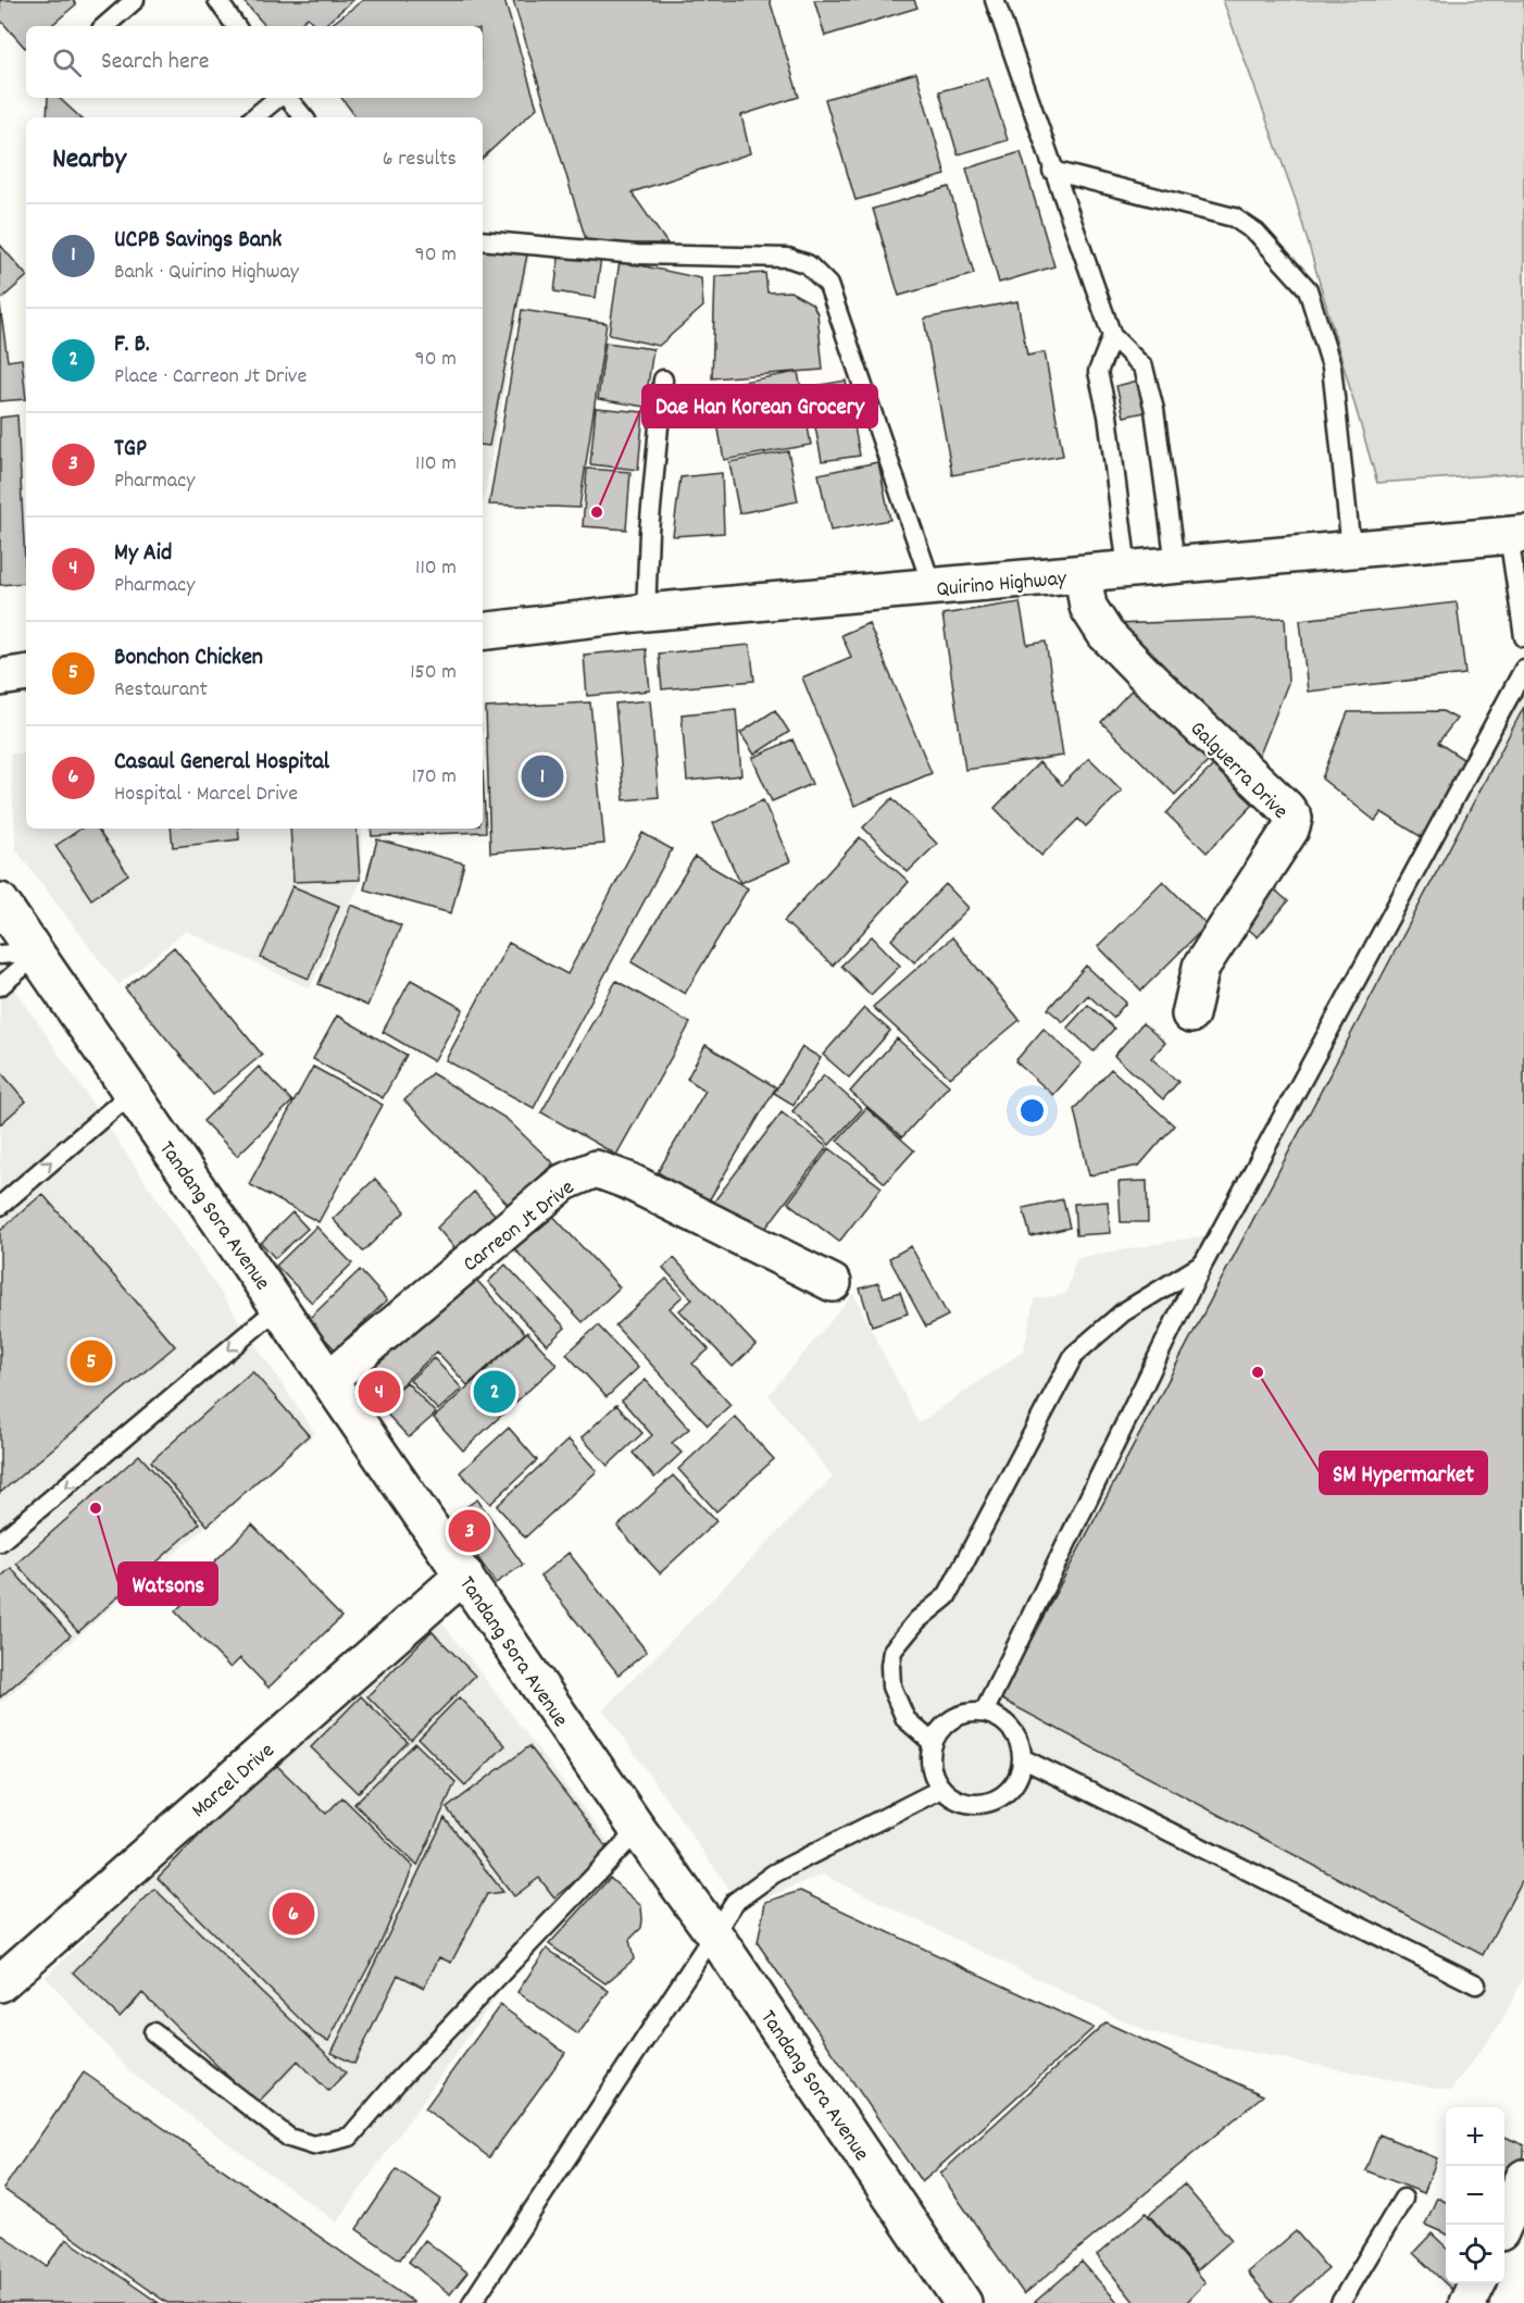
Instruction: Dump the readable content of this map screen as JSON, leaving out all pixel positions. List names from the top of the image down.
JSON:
{
  "streets": {
    "main road": [
      "Quirino Highway",
      "Galguerra Drive",
      "Tandang Sora Avenue",
      "Carreon Jt Drive",
      "Marcel Drive"
    ]
  },
  "crossings": [
    ["Quirino Highway", "Galguerra Drive"],
    ["Tandang Sora Avenue", "Carreon Jt Drive"],
    ["Tandang Sora Avenue", "Marcel Drive"]
  ],
  "places": ["Dae Han Korean Grocery", "SM Hypermarket", "Watsons"],
  "page": {
    "search": "Search here",
    "heading": ["Nearby", "6 results"],
    "list": [
      {
        "mark": "1",
        "name": "UCPB Savings Bank",
        "note": "Bank · Quirino Highway",
        "value": "90 m"
      },
      {
        "mark": "2",
        "name": "F. B.",
        "note": "Place · Carreon Jt Drive",
        "value": "90 m"
      },
      {
        "mark": "3",
        "name": "TGP",
        "note": "Pharmacy",
        "value": "110 m"
      },
      {
        "mark": "4",
        "name": "My Aid",
        "note": "Pharmacy",
        "value": "110 m"
      },
      {
        "mark": "5",
        "name": "Bonchon Chicken",
        "note": "Restaurant",
        "value": "150 m"
      },
      {
        "mark": "6",
        "name": "Casaul General Hospital",
        "note": "Hospital · Marcel Drive",
        "value": "170 m"
      }
    ],
    "pins": [
      "1",
      "5",
      "2",
      "4",
      "3",
      "6"
    ],
    "map_buttons": ["+", "−"]
  }
}
